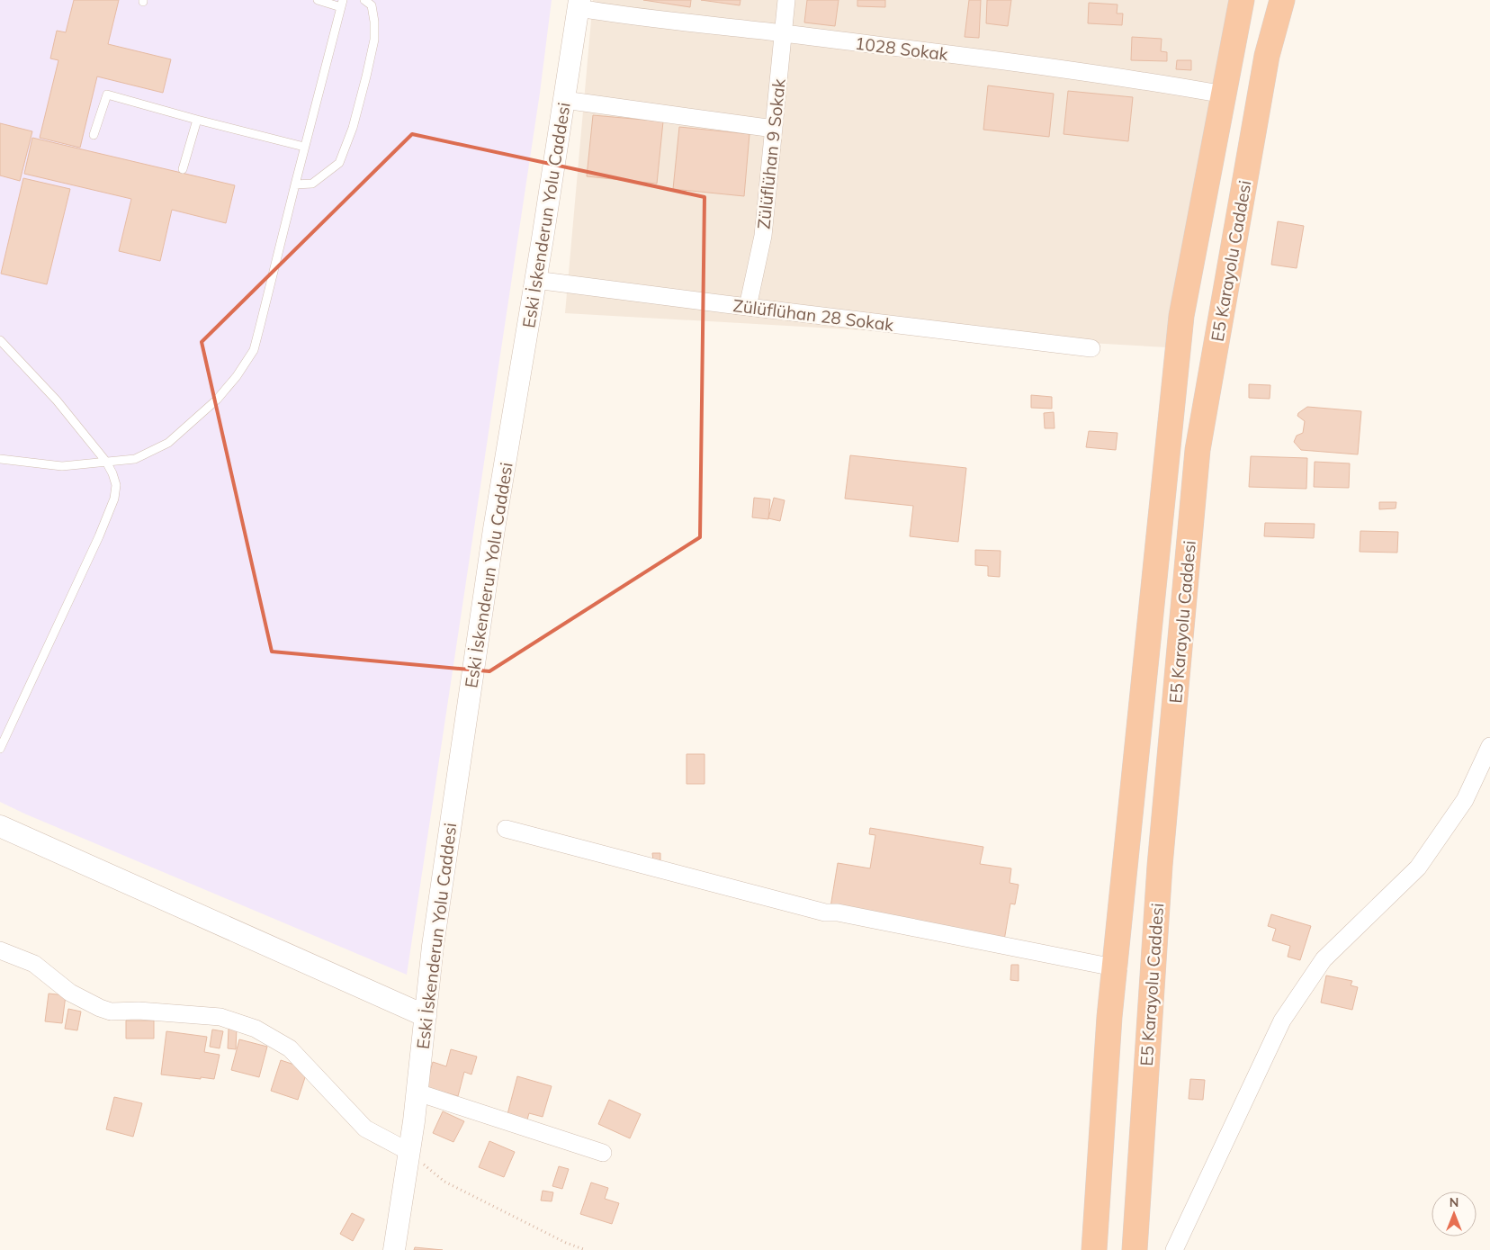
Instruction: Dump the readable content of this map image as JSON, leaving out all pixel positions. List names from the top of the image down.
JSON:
{
  "streets": {
    "highway": ["E5 Karayolu Caddesi"],
    "street": [
      "1028 Sokak",
      "Zülüflühan 9 Sokak",
      "Eski İskenderun Yolu Caddesi",
      "Zülüflühan 28 Sokak"
    ]
  },
  "crossings": [
    ["1028 Sokak", "Zülüflühan 9 Sokak"],
    ["1028 Sokak", "Eski İskenderun Yolu Caddesi"],
    ["1028 Sokak", "E5 Karayolu Caddesi"],
    ["Zülüflühan 9 Sokak", "Zülüflühan 28 Sokak"],
    ["Eski İskenderun Yolu Caddesi", "Zülüflühan 28 Sokak"]
  ],
  "north": "top"
}
